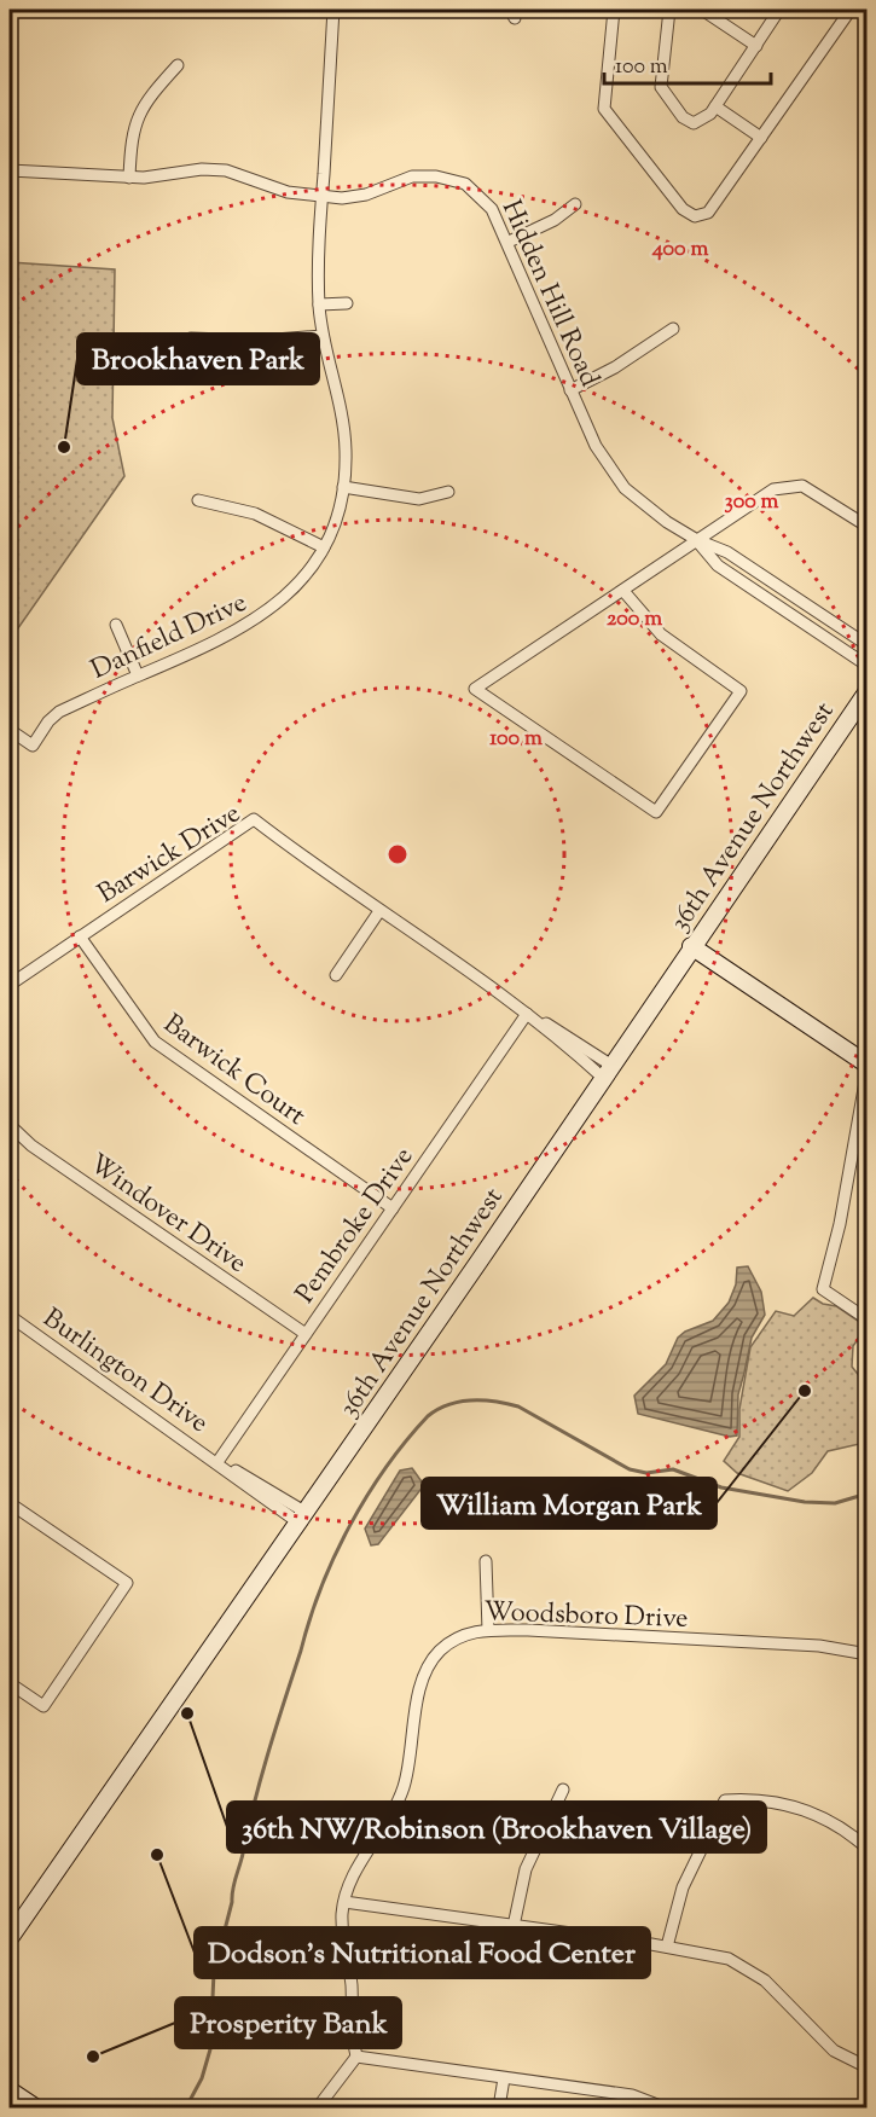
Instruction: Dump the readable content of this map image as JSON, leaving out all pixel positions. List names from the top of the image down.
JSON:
{
  "streets": {
    "main road": ["36th Avenue Northwest"],
    "street": [
      "Hidden Hill Road",
      "Danfield Drive",
      "Barwick Drive",
      "Barwick Court",
      "Windover Drive",
      "Pembroke Drive",
      "Burlington Drive",
      "Woodsboro Drive"
    ]
  },
  "crossings": [
    ["Hidden Hill Road", "Danfield Drive"],
    ["36th Avenue Northwest", "Barwick Drive"],
    ["36th Avenue Northwest", "Burlington Drive"],
    ["Barwick Drive", "Barwick Court"],
    ["Barwick Drive", "Pembroke Drive"],
    ["Barwick Court", "Pembroke Drive"],
    ["Windover Drive", "Pembroke Drive"],
    ["Pembroke Drive", "Burlington Drive"]
  ],
  "places": [
    "Brookhaven Park",
    "William Morgan Park",
    "36th NW/Robinson (Brookhaven Village)",
    "Dodson's Nutritional Food Center",
    "Prosperity Bank"
  ],
  "scale_bar": "100 m",
  "rings": [
    "400 m",
    "300 m",
    "200 m",
    "100 m"
  ]
}
